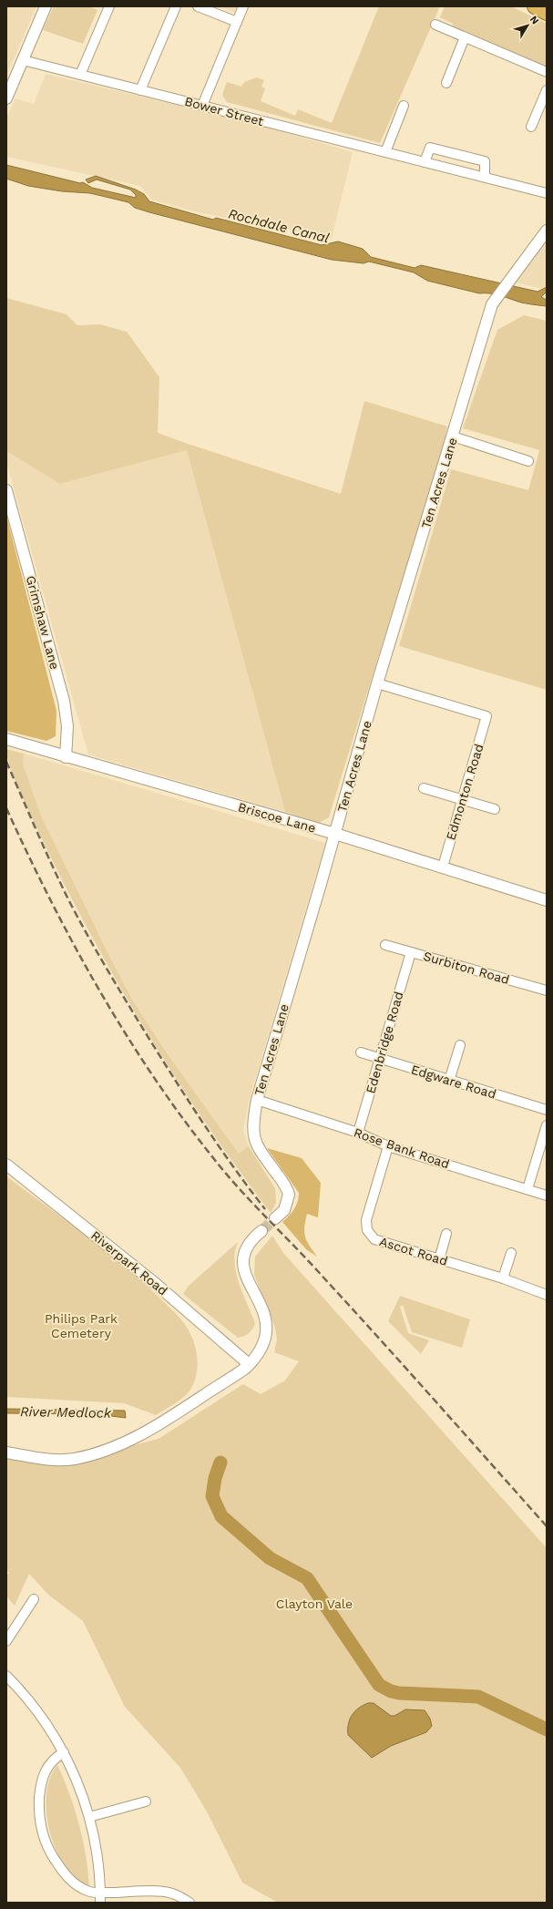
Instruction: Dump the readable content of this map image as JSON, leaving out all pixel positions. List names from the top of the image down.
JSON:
{
  "streets": {
    "street": [
      "Bower Street",
      "Ten Acres Lane",
      "Grimshaw Lane",
      "Edmonton Road",
      "Briscoe Lane",
      "Surbiton Road",
      "Edenbridge Road",
      "Edgware Road",
      "Rose Bank Road",
      "Ascot Road",
      "Riverpark Road"
    ]
  },
  "crossings": [
    ["Ten Acres Lane", "Edmonton Road"],
    ["Ten Acres Lane", "Briscoe Lane"],
    ["Ten Acres Lane", "Rose Bank Road"],
    ["Grimshaw Lane", "Briscoe Lane"],
    ["Edmonton Road", "Briscoe Lane"],
    ["Surbiton Road", "Edenbridge Road"],
    ["Edenbridge Road", "Edgware Road"],
    ["Edenbridge Road", "Rose Bank Road"],
    ["Rose Bank Road", "Ascot Road"]
  ],
  "water": ["Rochdale Canal", "River Medlock"],
  "parks": ["Philips Park Cemetery", "Clayton Vale"],
  "north": "top right"
}
